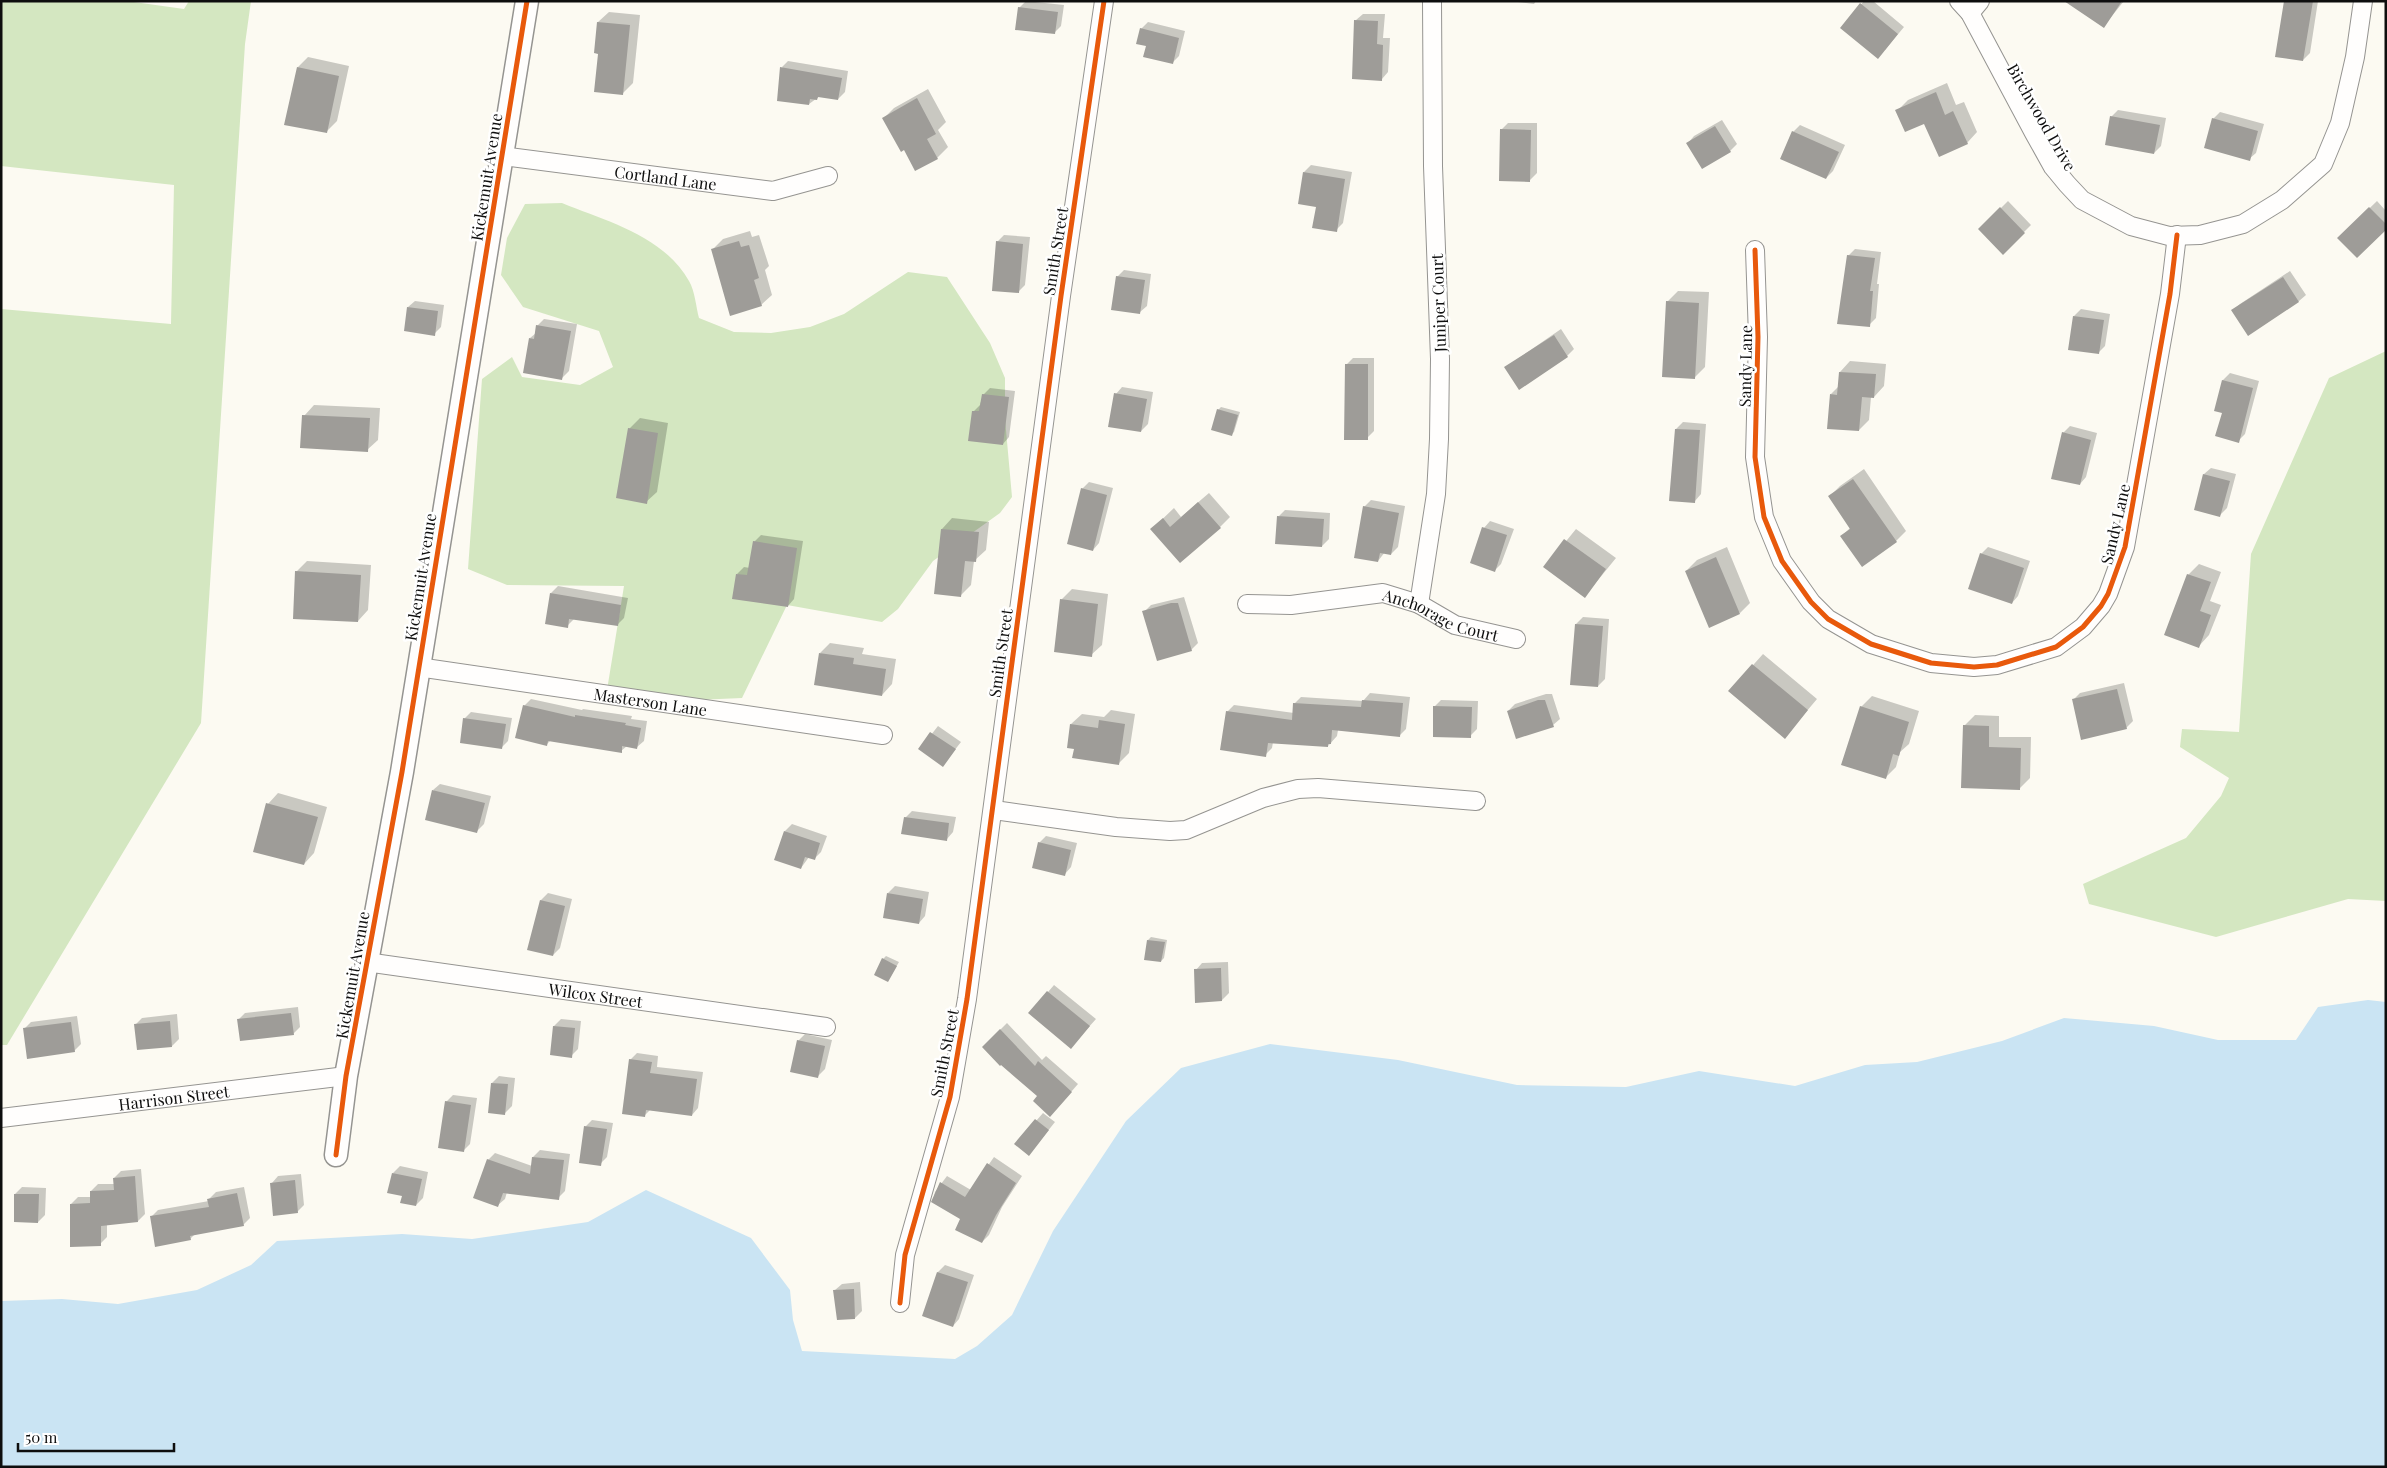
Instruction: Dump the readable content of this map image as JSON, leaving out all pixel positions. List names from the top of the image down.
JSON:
{
  "streets": {
    "street": [
      "Birchwood Drive",
      "Kickemuit Avenue",
      "Cortland Lane",
      "Smith Street",
      "Juniper Court",
      "Sandy Lane",
      "Anchorage Court",
      "Masterson Lane",
      "Wilcox Street",
      "Harrison Street"
    ]
  },
  "crossings": [
    ["Birchwood Drive", "Sandy Lane"],
    ["Kickemuit Avenue", "Cortland Lane"],
    ["Kickemuit Avenue", "Masterson Lane"],
    ["Kickemuit Avenue", "Wilcox Street"],
    ["Kickemuit Avenue", "Harrison Street"],
    ["Juniper Court", "Anchorage Court"]
  ],
  "scale_bar": "50 m"
}
